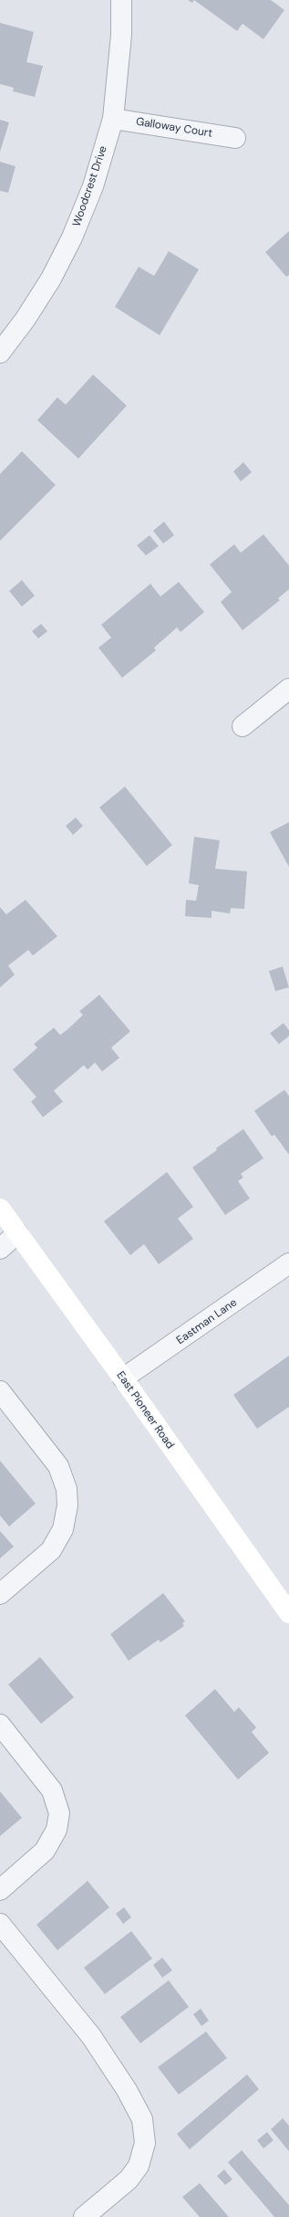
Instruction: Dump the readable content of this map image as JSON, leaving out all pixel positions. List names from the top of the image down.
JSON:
{
  "streets": {
    "main road": ["East Pioneer Road"],
    "street": ["Galloway Court", "Woodcrest Drive", "Eastman Lane"]
  },
  "crossings": [
    ["Galloway Court", "Woodcrest Drive"],
    ["Eastman Lane", "East Pioneer Road"]
  ]
}
